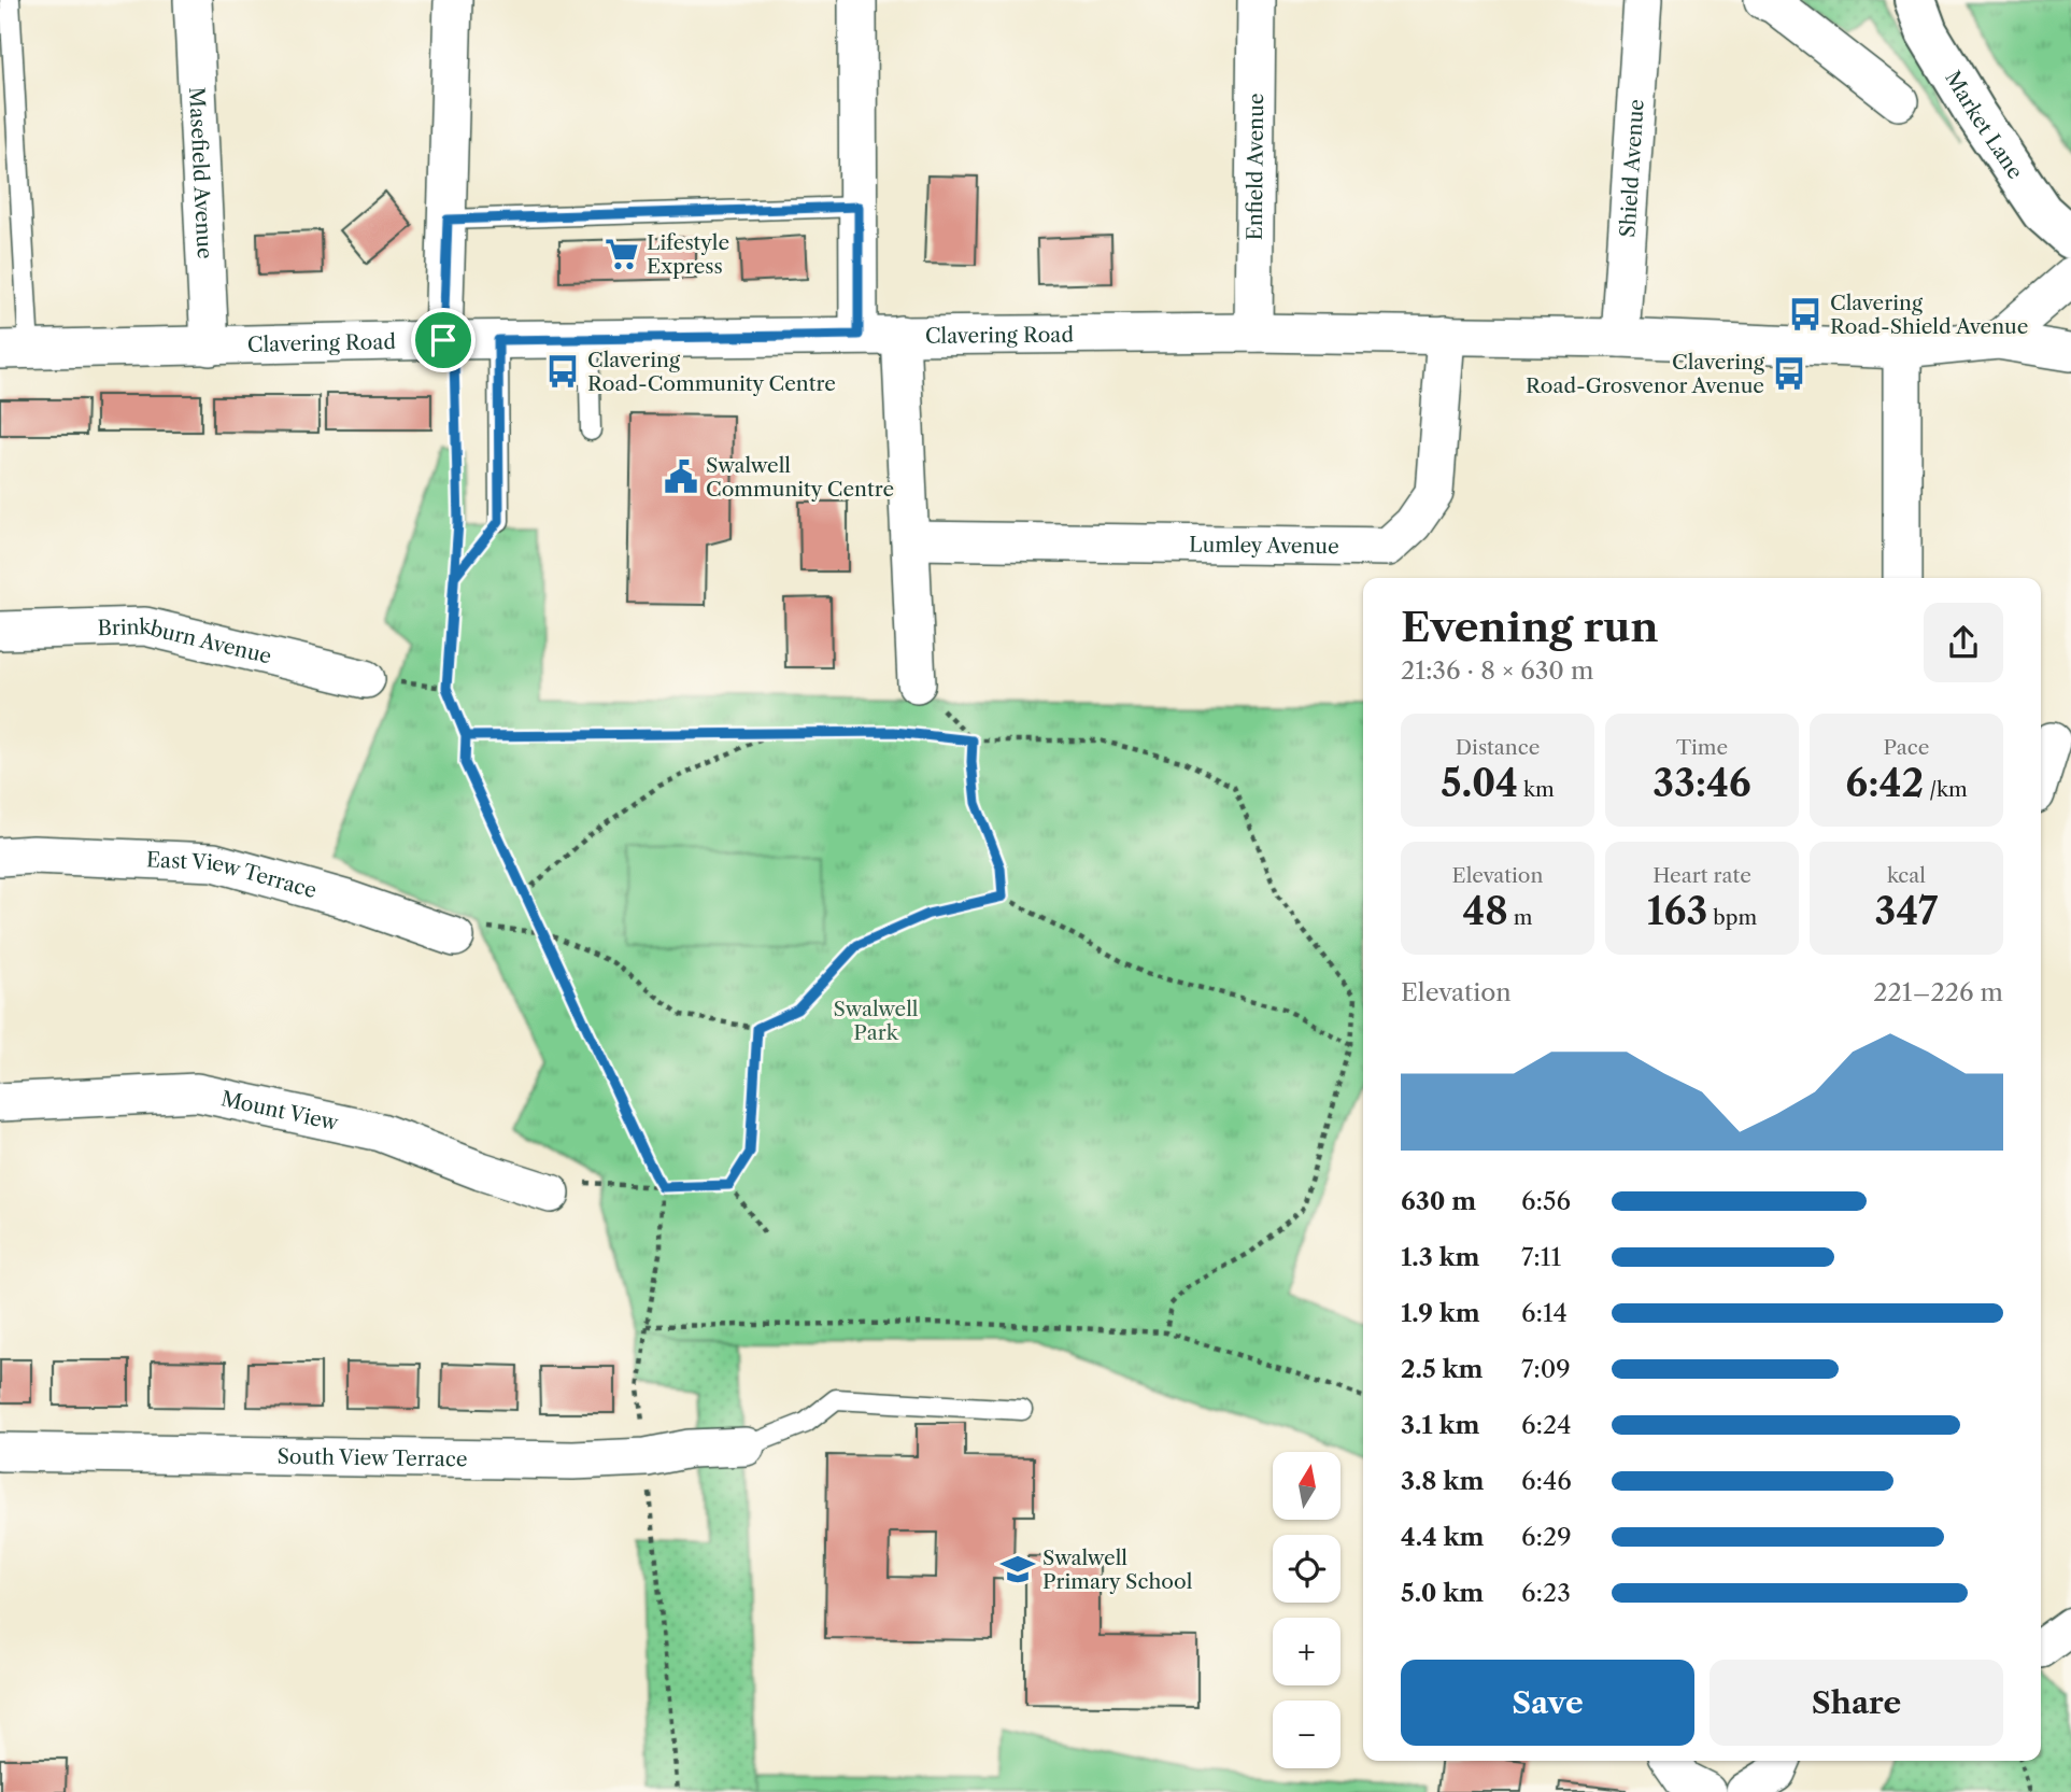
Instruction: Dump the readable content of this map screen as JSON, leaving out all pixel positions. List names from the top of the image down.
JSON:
{
  "streets": {
    "street": [
      "Market Lane",
      "Enfield Avenue",
      "Shield Avenue",
      "Masefield Avenue",
      "Clavering Road",
      "Lumley Avenue",
      "Brinkburn Avenue",
      "East View Terrace",
      "Mount View",
      "South View Terrace"
    ]
  },
  "crossings": [
    ["Enfield Avenue", "Clavering Road"],
    ["Shield Avenue", "Clavering Road"],
    ["Masefield Avenue", "Clavering Road"],
    ["Clavering Road", "Lumley Avenue"]
  ],
  "parks": ["Swalwell Park"],
  "places": {
    "supermarket": ["Lifestyle Express"],
    "bus stop": ["Clavering Road-Shield Avenue", "Clavering Road-Community Centre", "Clavering Road-Grosvenor Avenue"],
    "public building": ["Swalwell Community Centre"],
    "school or university": ["Swalwell Primary School"]
  },
  "north": "top",
  "page": {
    "heading": ["Evening run", "21:36 · 8 × 630 m"],
    "stats": [
      ["Distance", "5.04 km"],
      ["Time", "33:46"],
      ["Pace", "6:42 /km"],
      ["Elevation", "48 m"],
      ["Heart rate", "163 bpm"],
      ["kcal", "347"]
    ],
    "chart": ["Elevation", "221–226 m"],
    "list": [
      {
        "name": "630 m",
        "note": "6:56"
      },
      {
        "name": "1.3 km",
        "note": "7:11"
      },
      {
        "name": "1.9 km",
        "note": "6:14"
      },
      {
        "name": "2.5 km",
        "note": "7:09"
      },
      {
        "name": "3.1 km",
        "note": "6:24"
      },
      {
        "name": "3.8 km",
        "note": "6:46"
      },
      {
        "name": "4.4 km",
        "note": "6:29"
      },
      {
        "name": "5.0 km",
        "note": "6:23"
      }
    ],
    "map_buttons": ["+", "−"],
    "buttons": ["Save", "Share"]
  }
}
